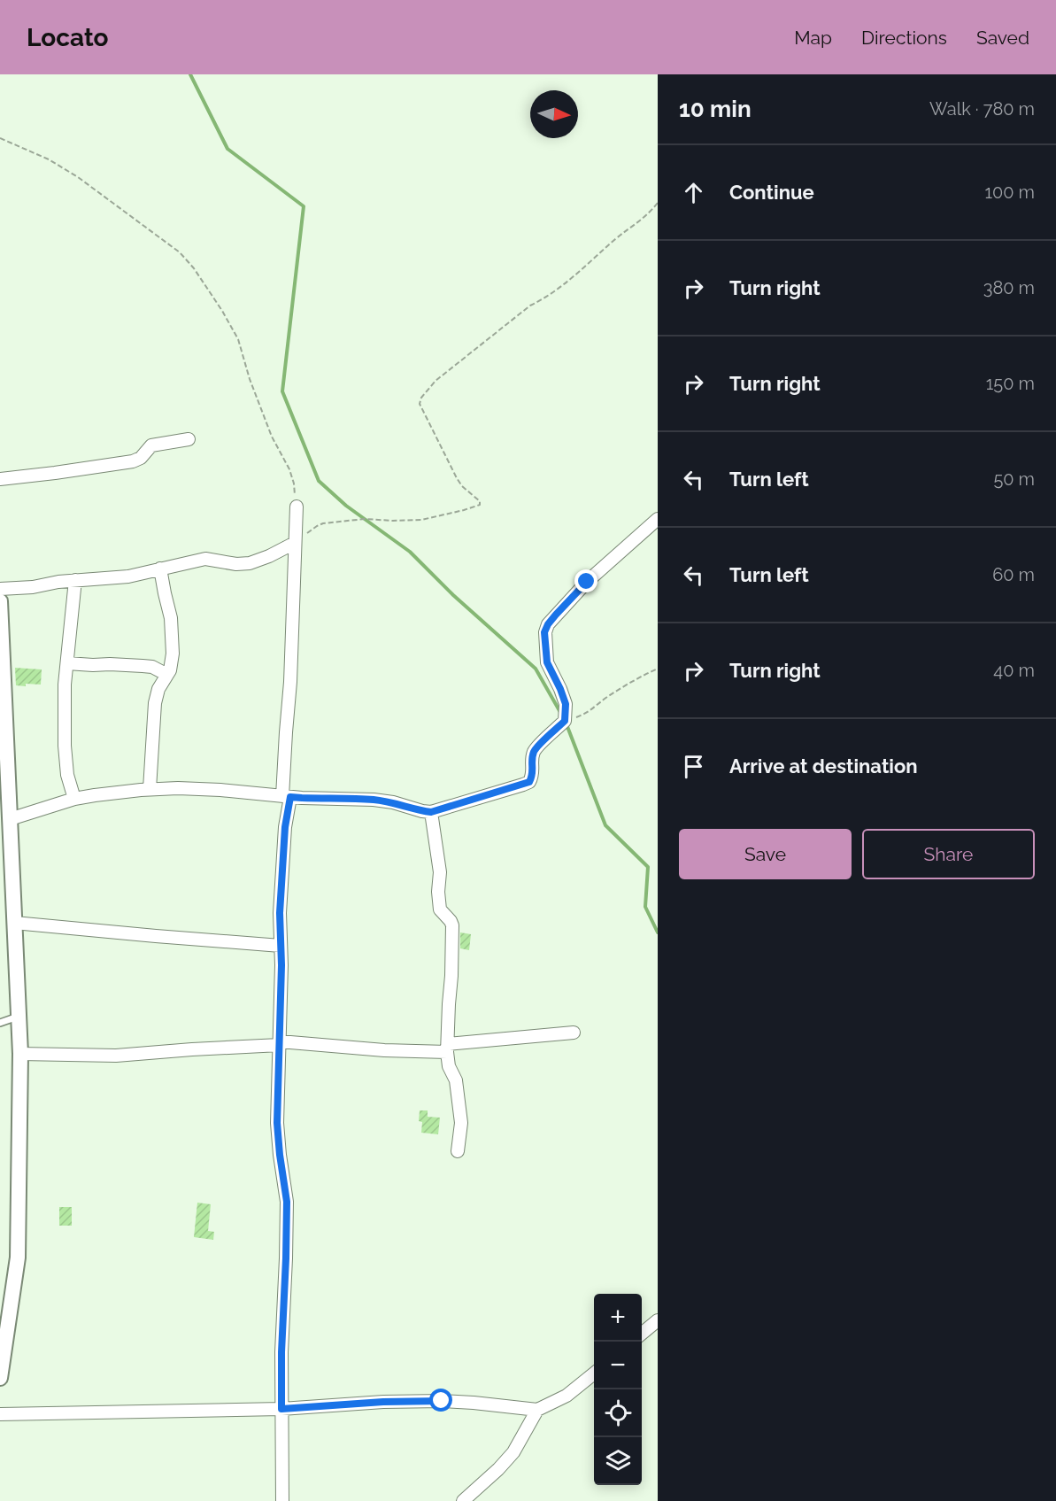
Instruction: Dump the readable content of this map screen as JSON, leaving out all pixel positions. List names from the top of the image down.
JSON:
{
  "north": "right",
  "page": {
    "header": "Locato",
    "nav": ["Map", "Directions", "Saved"],
    "heading": ["10 min", "Walk · 780 m"],
    "list": [
      ["Continue", "100 m"],
      ["Turn right", "380 m"],
      ["Turn right", "150 m"],
      ["Turn left", "50 m"],
      ["Turn left", "60 m"],
      ["Turn right", "40 m"],
      "Arrive at destination"
    ],
    "buttons": ["Save", "Share"],
    "map_buttons": ["+", "−"]
  }
}
